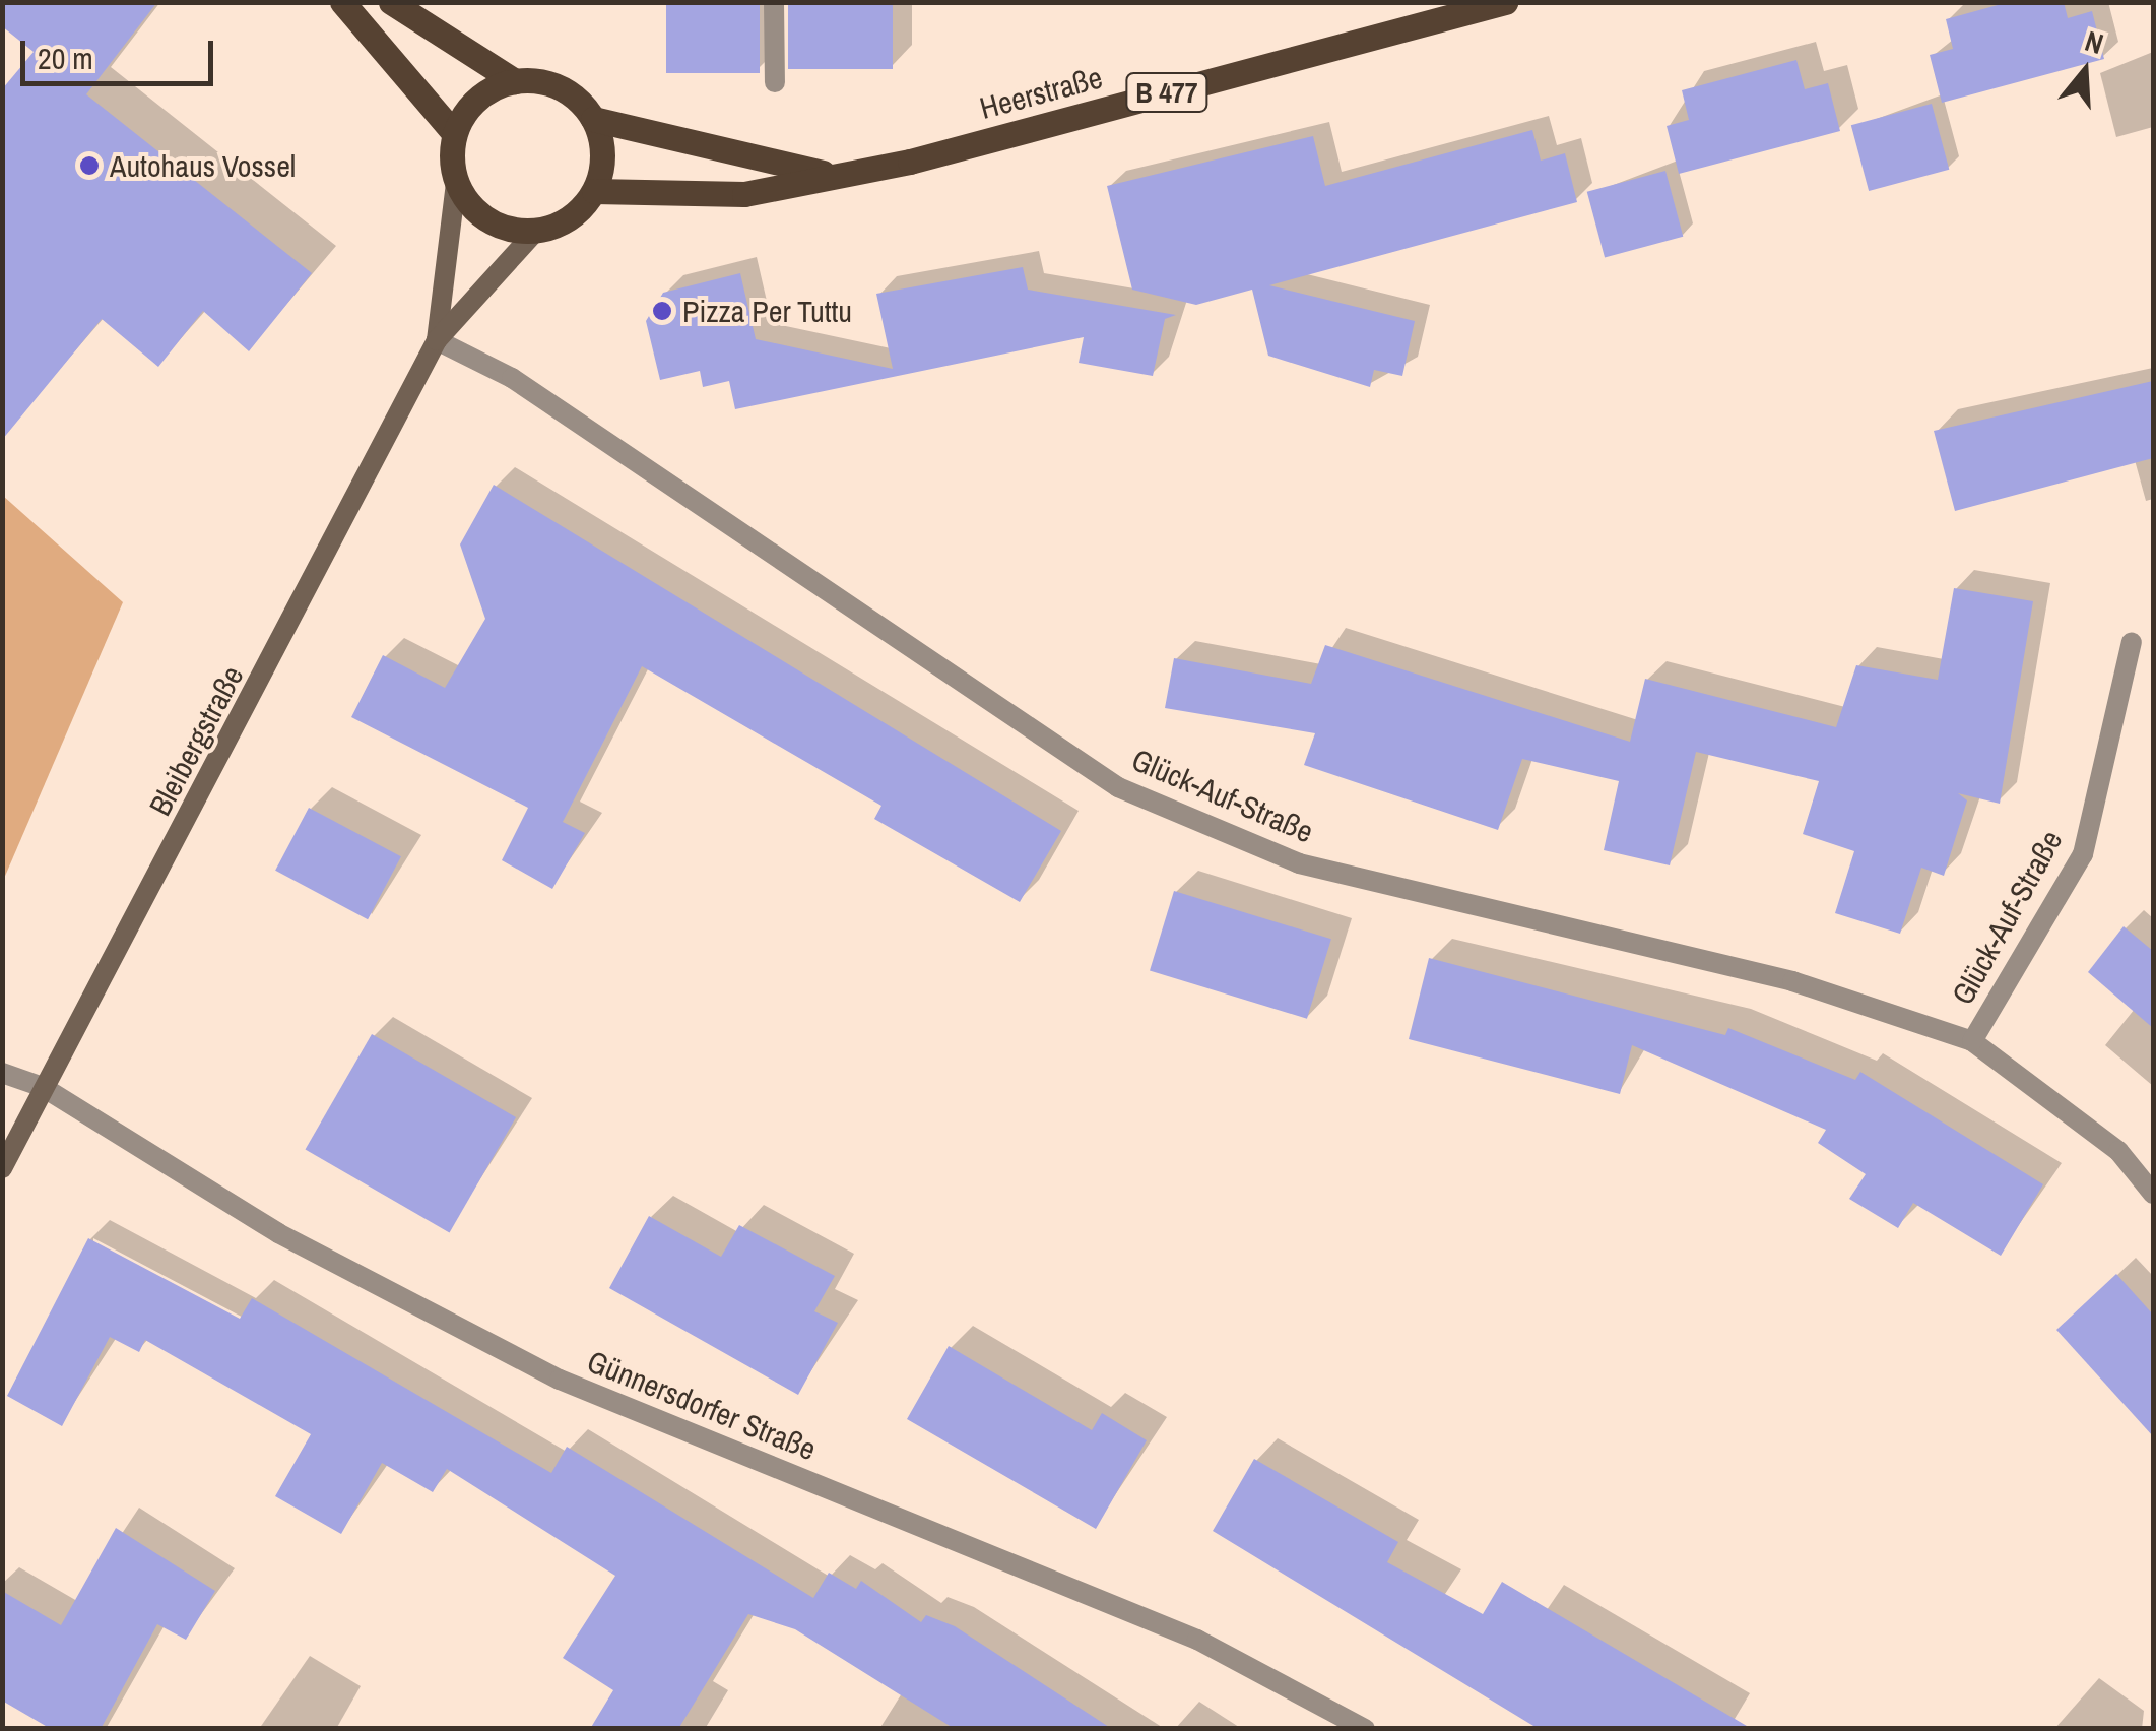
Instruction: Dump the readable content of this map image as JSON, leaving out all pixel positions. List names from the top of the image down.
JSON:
{
  "streets": {
    "main road": ["Heerstraße", "B 477"],
    "street": ["Bleibergstraße", "Glück-Auf-Straße", "Günnersdorfer Straße"]
  },
  "crossings": [
    ["Heerstraße", "Bleibergstraße"],
    ["Bleibergstraße", "Glück-Auf-Straße"],
    ["Bleibergstraße", "Günnersdorfer Straße"]
  ],
  "places": ["Autohaus Vossel", "Pizza Per Tuttu"],
  "scale_bar": "20 m",
  "north": "top"
}
